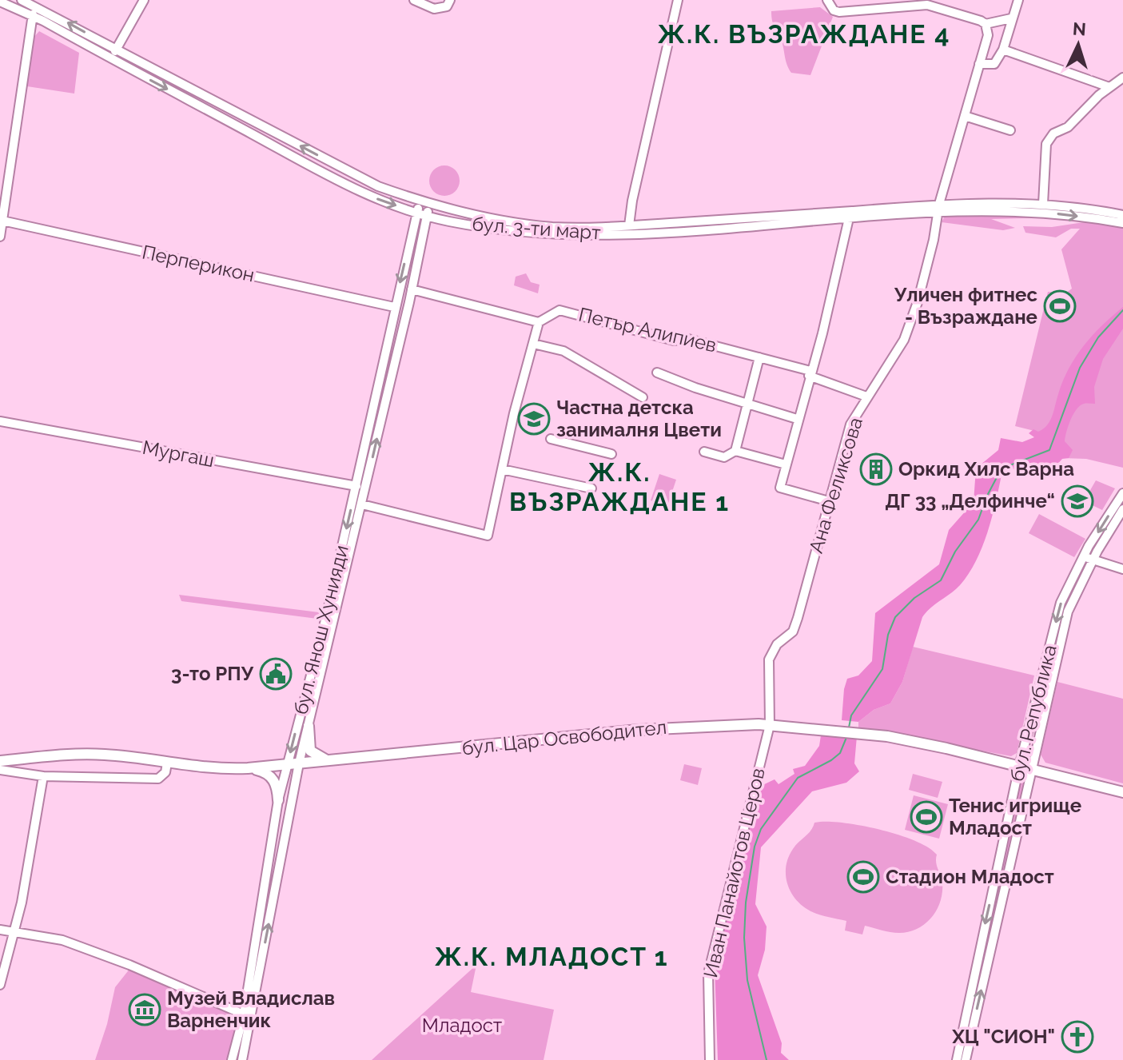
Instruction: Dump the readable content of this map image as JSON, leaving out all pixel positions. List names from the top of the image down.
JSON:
{
  "streets": {
    "main road": ["бул. Цар Освободител"],
    "street": [
      "бул. 3-ти март",
      "Перперикон",
      "Петър Алипиев",
      "Мургаш",
      "Ана Феликсова",
      "бул. Янош Хунияди",
      "бул. Република",
      "Иван Панайотов Церов"
    ]
  },
  "crossings": [
    ["бул. 3-ти март", "Ана Феликсова"],
    ["бул. 3-ти март", "бул. Янош Хунияди"],
    ["Перперикон", "бул. Янош Хунияди"],
    ["Петър Алипиев", "Ана Феликсова"],
    ["Мургаш", "бул. Янош Хунияди"],
    ["Ана Феликсова", "бул. Цар Освободител"],
    ["Ана Феликсова", "Иван Панайотов Церов"],
    ["бул. Янош Хунияди", "бул. Цар Освободител"],
    ["бул. Република", "бул. Цар Освободител"],
    ["бул. Цар Освободител", "Иван Панайотов Церов"]
  ],
  "districts": ["Ж.К. ВЪЗРАЖДАНЕ 4", "Ж.К. ВЪЗРАЖДАНЕ 1", "Ж.К. МЛАДОСТ 1"],
  "parks": ["Младост"],
  "places": {
    "sports": ["Уличен фитнес - Възраждане", "Тенис игрище Младост", "Стадион Младост"],
    "school or university": ["Частна детска занималня Цвети", "ДГ 33 „Делфинче“"],
    "building": ["Оркид Хилс Варна"],
    "public building": ["3-то РПУ"],
    "museum": ["Музей Владислав Варненчик"],
    "church": ["ХЦ \"СИОН\""]
  },
  "north": "top"
}
